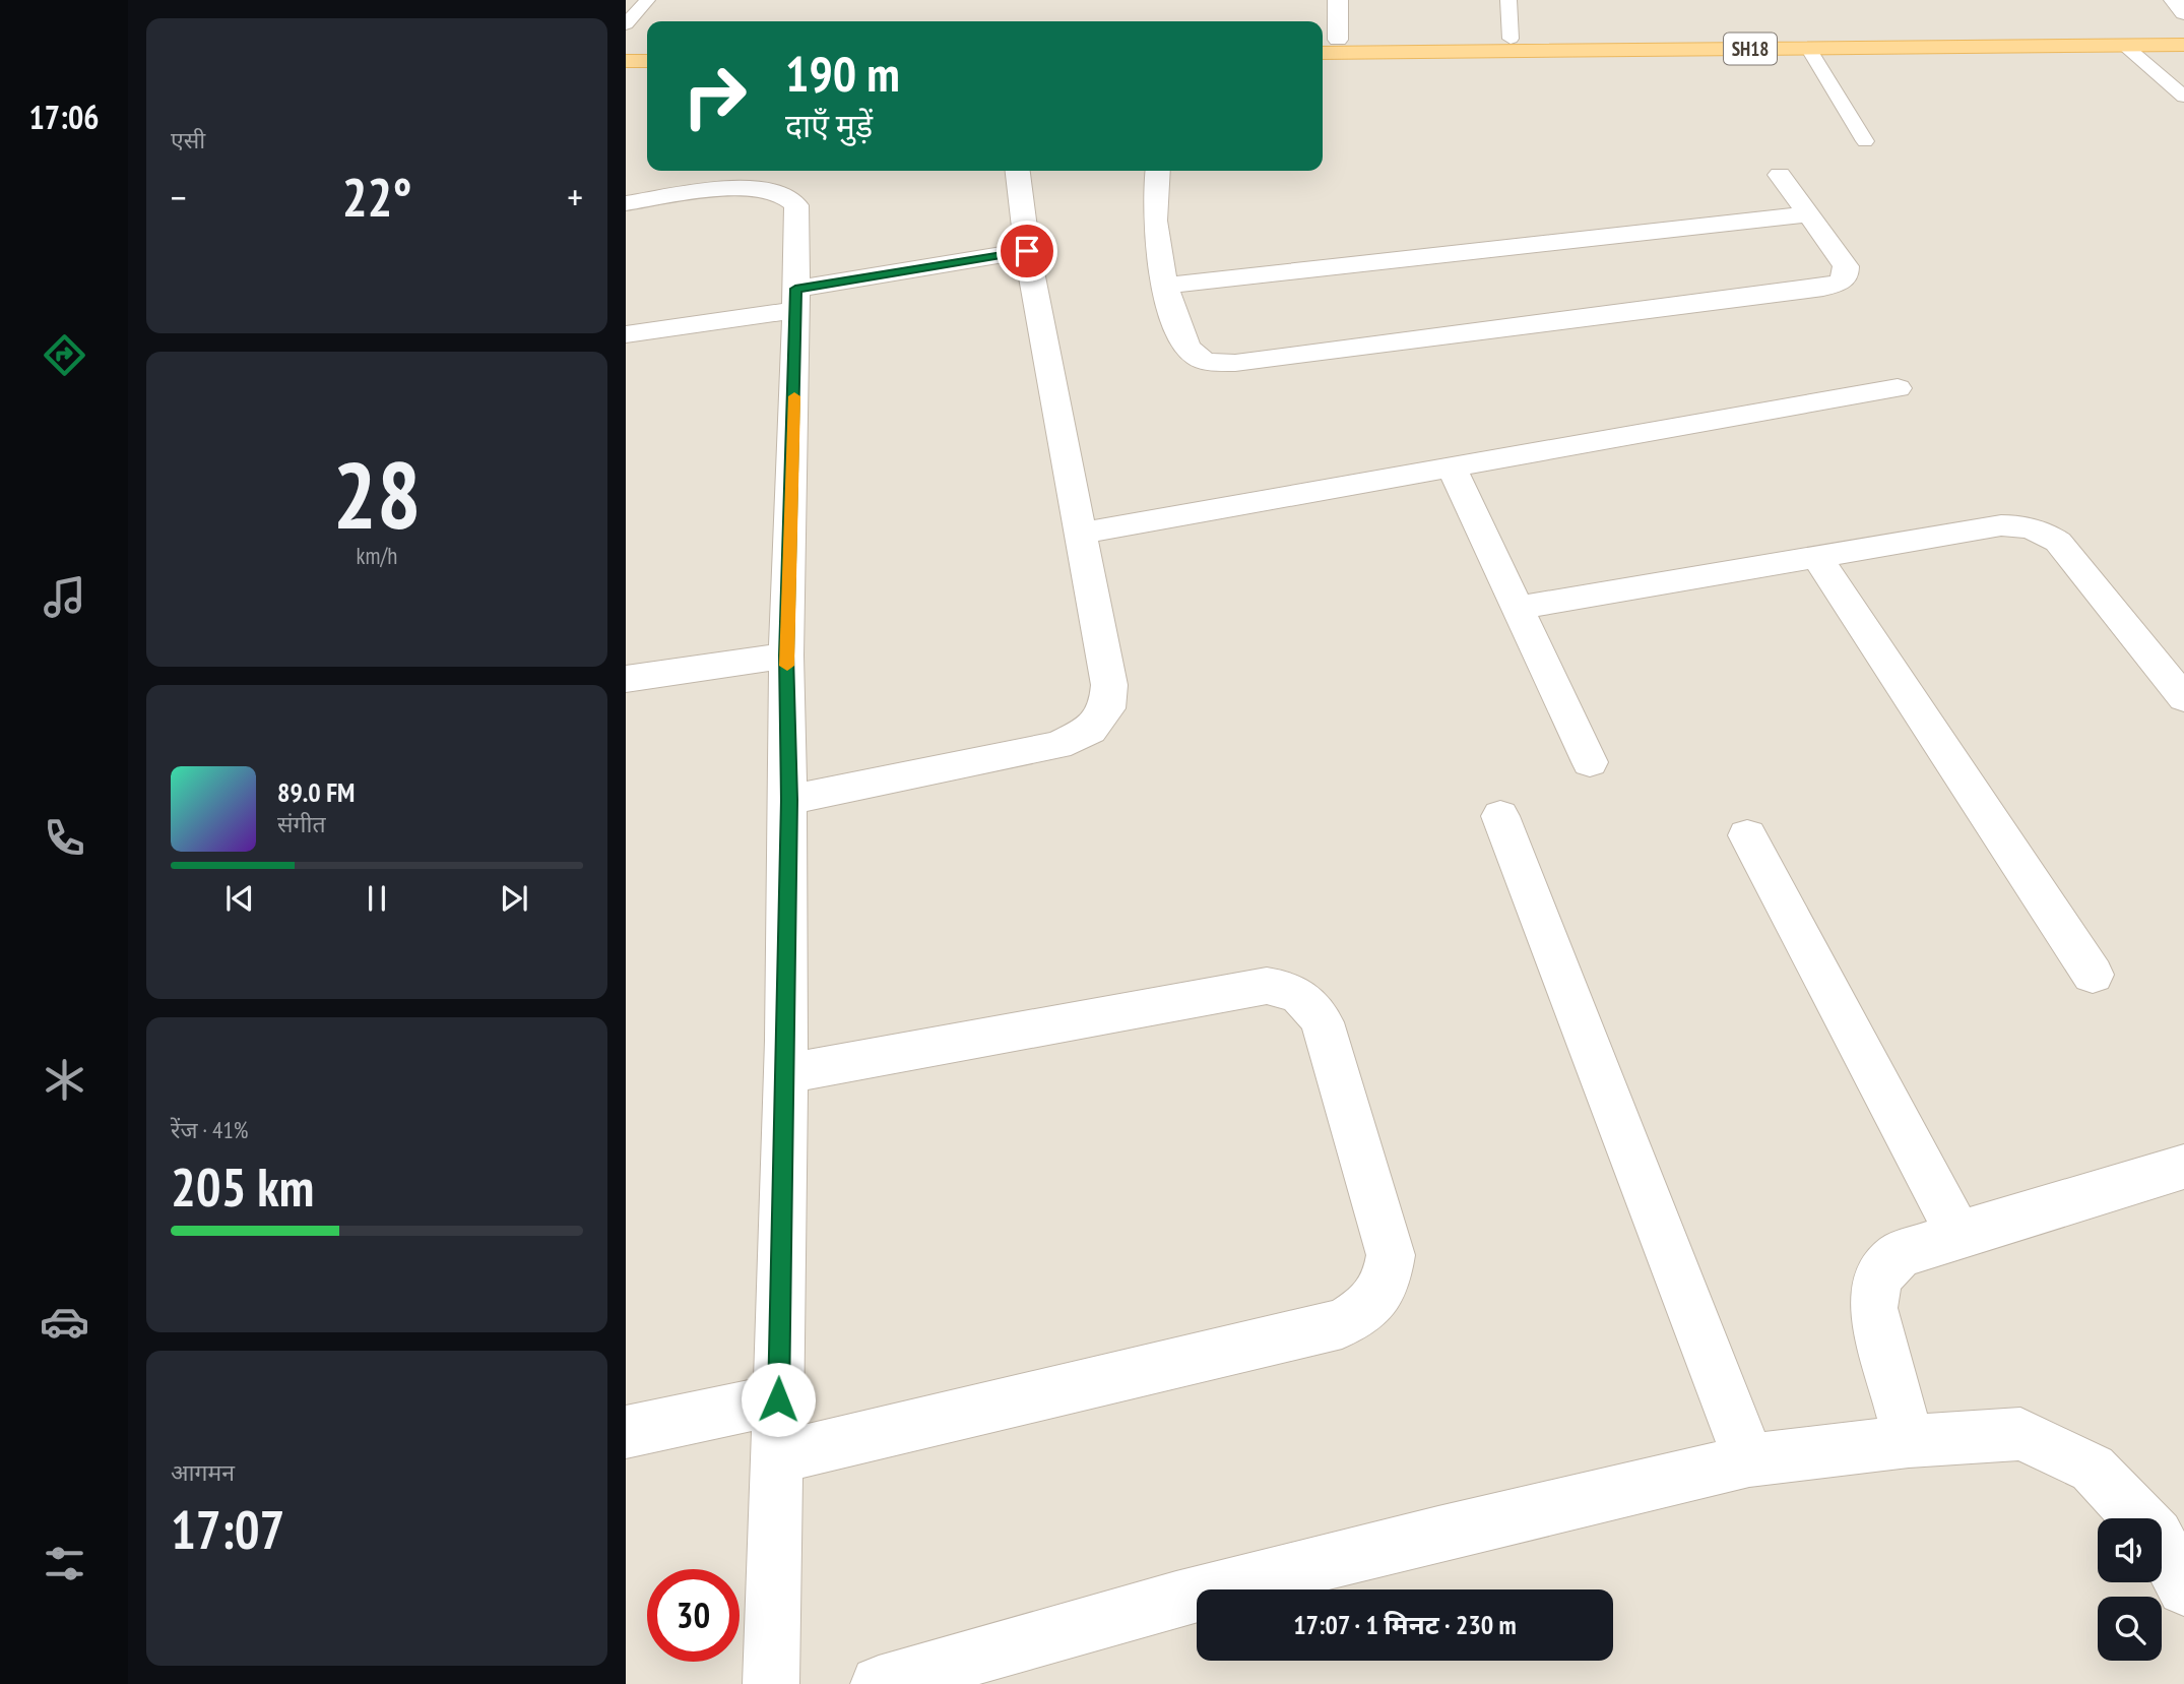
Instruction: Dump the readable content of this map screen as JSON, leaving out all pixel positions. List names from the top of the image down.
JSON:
{
  "streets": {
    "main road": ["SH18"]
  },
  "page": {
    "tabs": "17:06",
    "tile": [
      "एसी",
      ["28", "km/h"],
      ["रेंज · 41%", "205 km"],
      ["आगमन", "17:07"]
    ],
    "turn": ["190 m", "दाएँ मुड़ें"],
    "heat": ["−", "22°", "+"],
    "song": ["89.0 FM", "संगीत"],
    "limit": "30",
    "trip": "17:07 · 1 मिनट · 230 m"
  }
}
